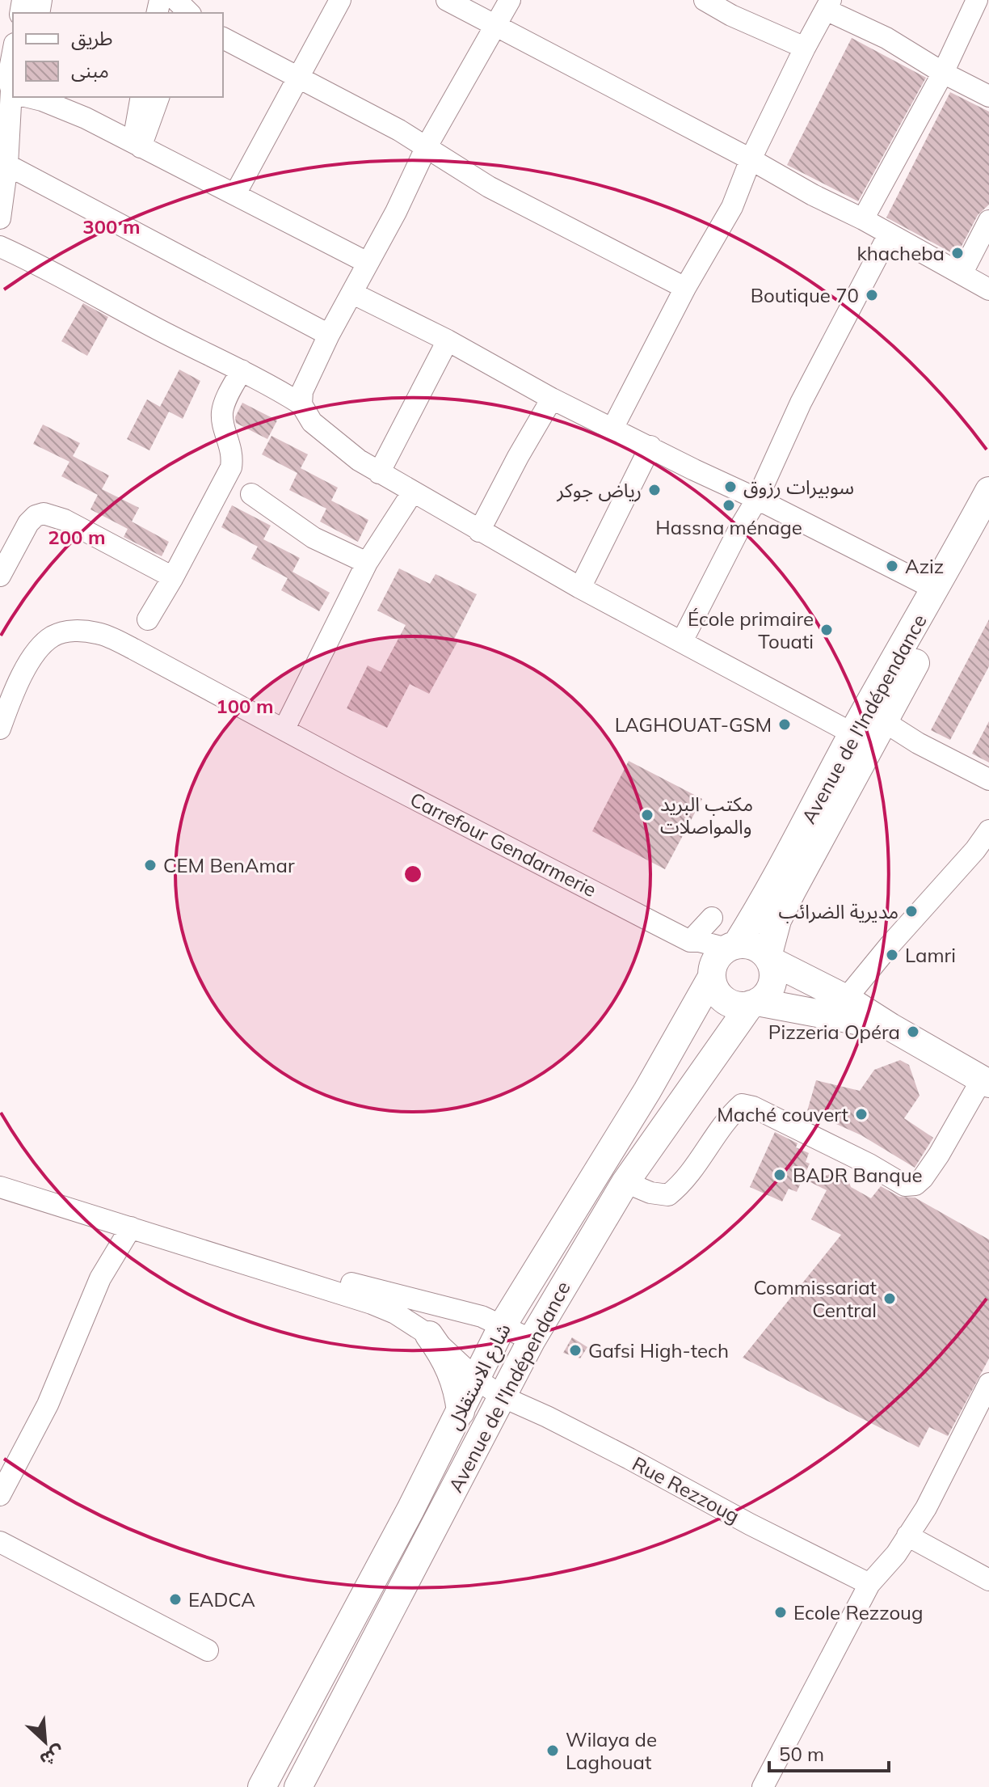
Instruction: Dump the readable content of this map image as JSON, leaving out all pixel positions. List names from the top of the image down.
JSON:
{
  "streets": {
    "main road": ["Avenue de l'Indépendance", "شارع الاستقلال"],
    "street": ["Carrefour Gendarmerie", "Rue Rezzoug"]
  },
  "crossings": [
    ["Avenue de l'Indépendance", "شارع الاستقلال"],
    ["Avenue de l'Indépendance", "Rue Rezzoug"],
    ["شارع الاستقلال", "Rue Rezzoug"]
  ],
  "places": [
    "khacheba",
    "Boutique 70",
    "سوبيرات رزوق",
    "رياض جوكر",
    "Hassna ménage",
    "Aziz",
    "École primaire Touati",
    "LAGHOUAT-GSM",
    "مكتب البريد والمواصلات",
    "CEM BenAmar",
    "مديرية الضرائب",
    "Lamri",
    "Pizzeria Opéra",
    "Maché couvert",
    "BADR Banque",
    "Commissariat Central",
    "Gafsi High-tech",
    "EADCA",
    "Ecole Rezzoug",
    "Wilaya de Laghouat"
  ],
  "legend": ["طريق", "مبنى"],
  "scale_bar": "50 m",
  "north": "bottom right",
  "rings": ["300 m", "200 m", "100 m"]
}
